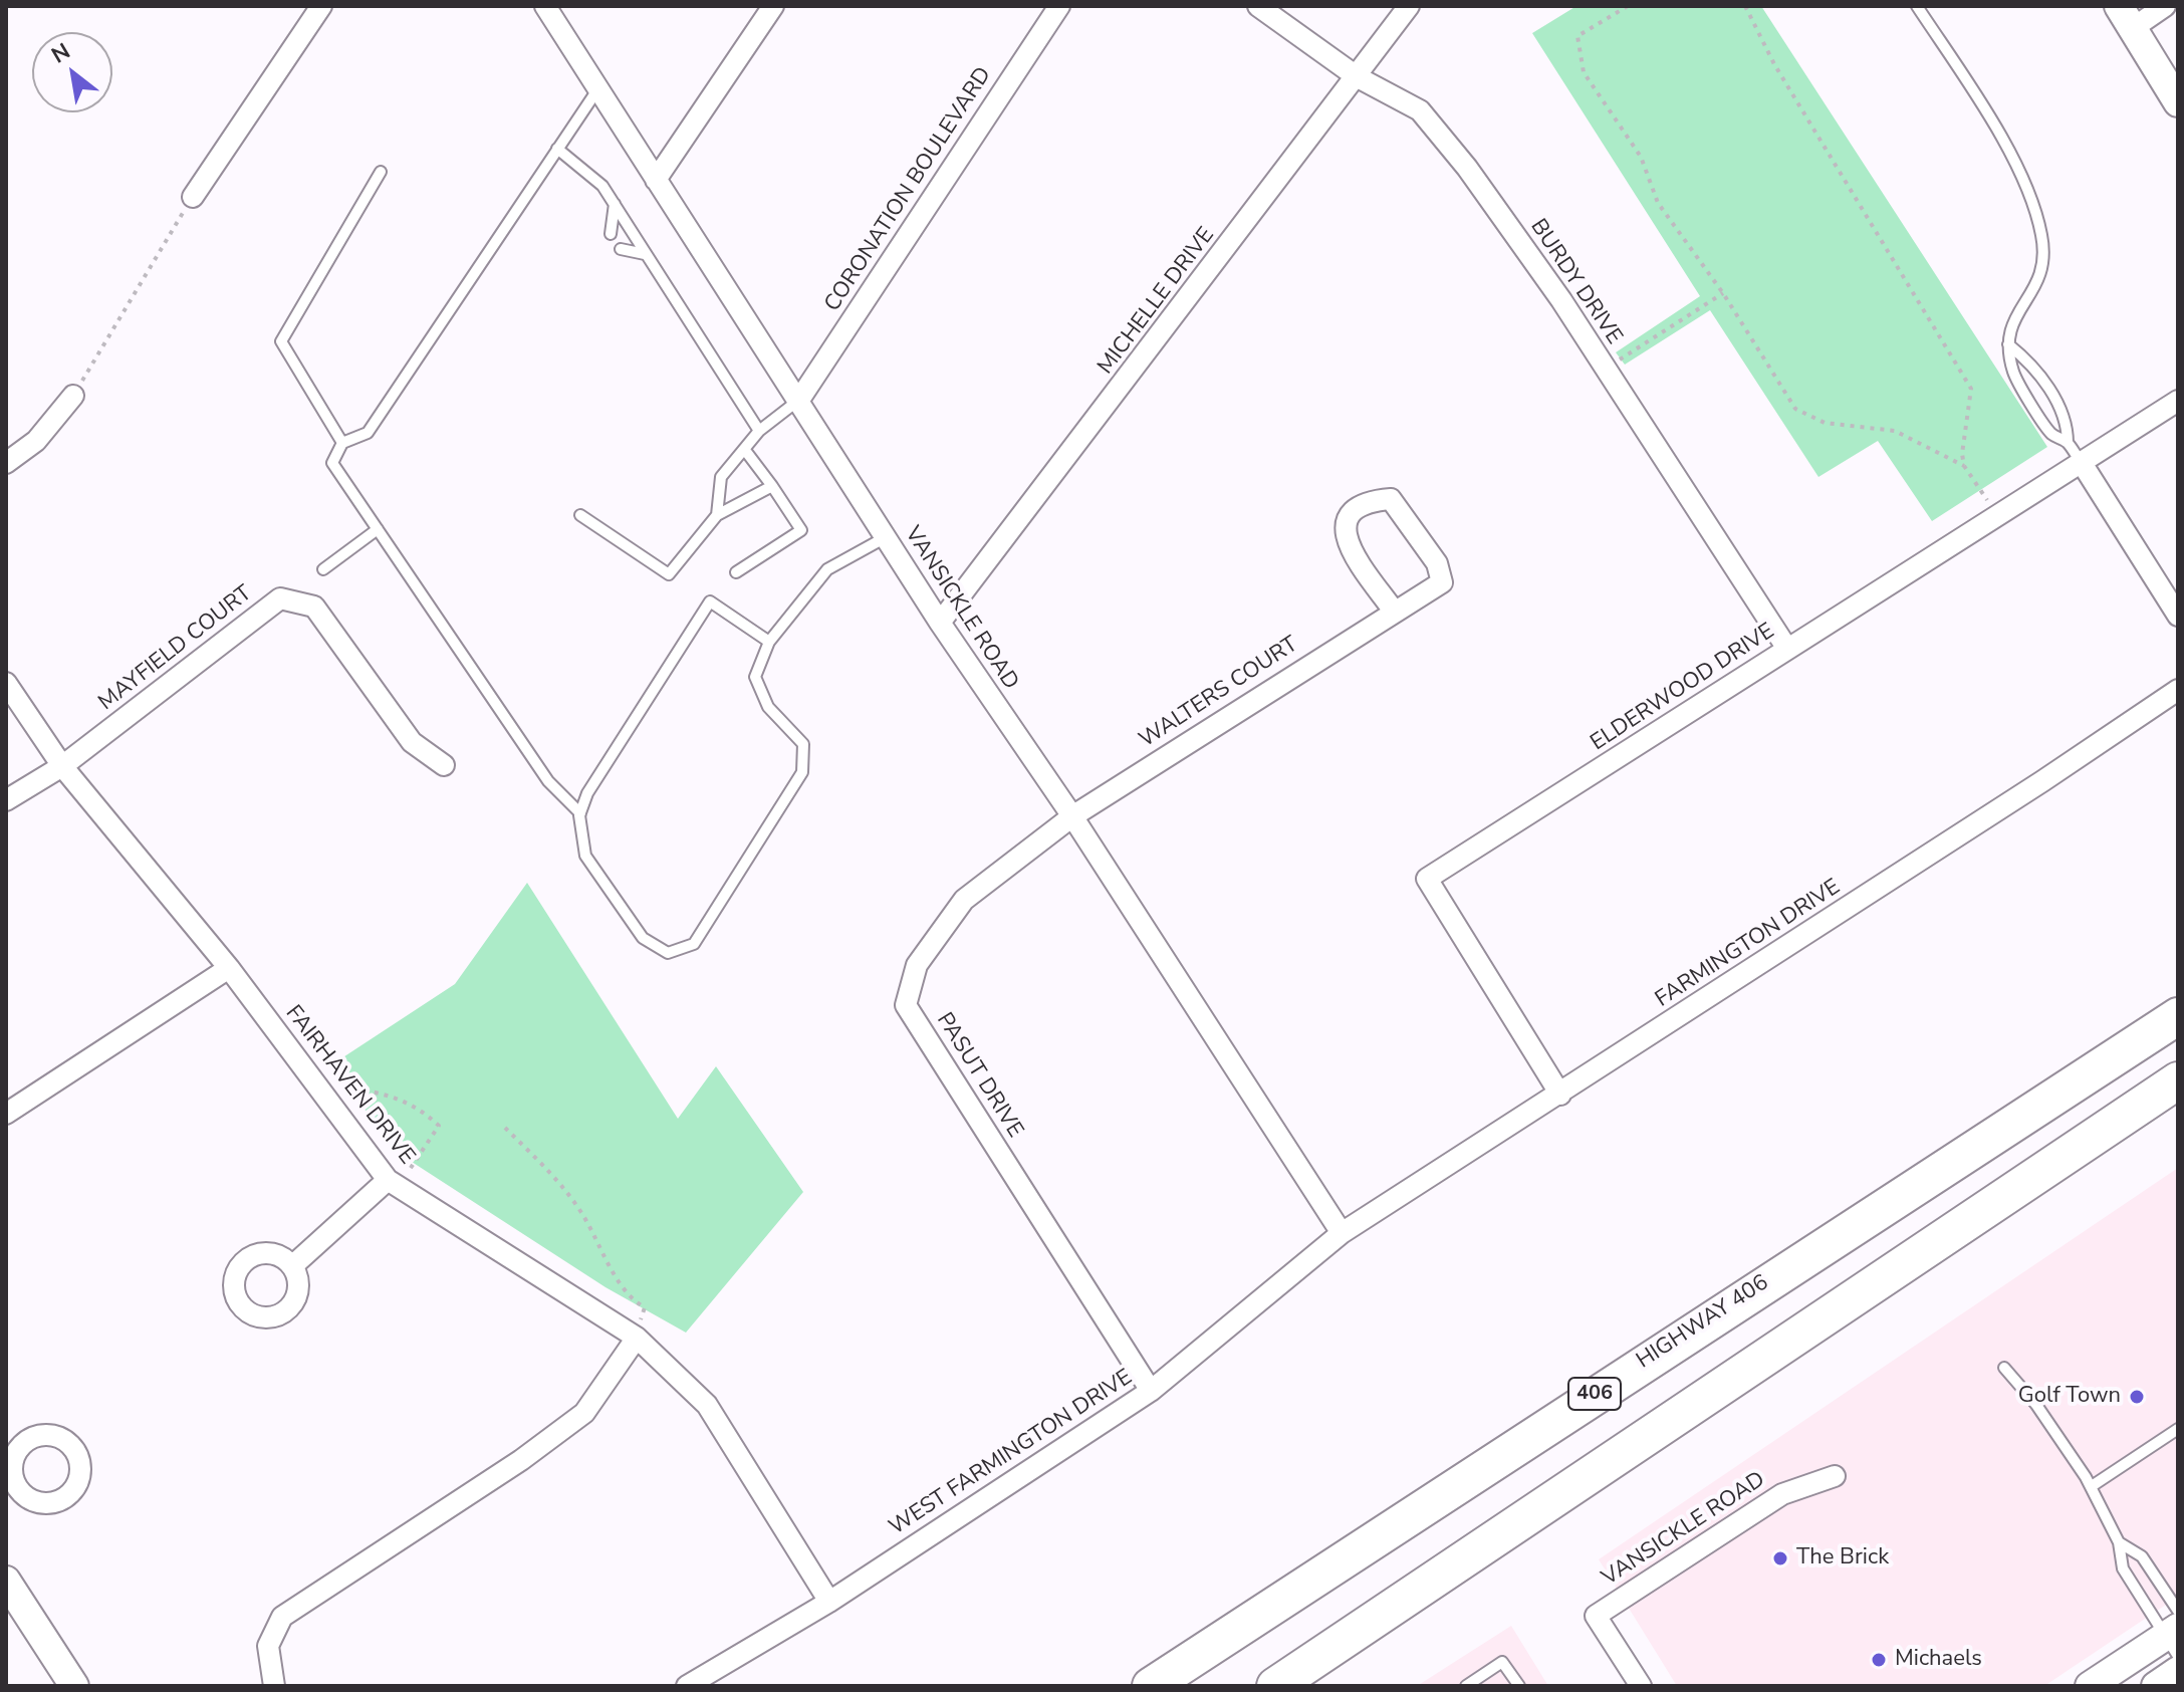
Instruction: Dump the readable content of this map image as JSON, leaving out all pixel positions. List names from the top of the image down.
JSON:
{
  "streets": {
    "highway": ["HIGHWAY 406", "406"],
    "street": [
      "CORONATION BOULEVARD",
      "BURDY DRIVE",
      "MICHELLE DRIVE",
      "VANSICKLE ROAD",
      "MAYFIELD COURT",
      "ELDERWOOD DRIVE",
      "WALTERS COURT",
      "FARMINGTON DRIVE",
      "PASUT DRIVE",
      "FAIRHAVEN DRIVE",
      "WEST FARMINGTON DRIVE"
    ]
  },
  "crossings": [
    ["CORONATION BOULEVARD", "VANSICKLE ROAD"],
    ["BURDY DRIVE", "MICHELLE DRIVE"],
    ["BURDY DRIVE", "ELDERWOOD DRIVE"],
    ["MICHELLE DRIVE", "VANSICKLE ROAD"],
    ["VANSICKLE ROAD", "WALTERS COURT"],
    ["VANSICKLE ROAD", "FARMINGTON DRIVE"],
    ["VANSICKLE ROAD", "PASUT DRIVE"],
    ["VANSICKLE ROAD", "WEST FARMINGTON DRIVE"],
    ["MAYFIELD COURT", "FAIRHAVEN DRIVE"],
    ["ELDERWOOD DRIVE", "FARMINGTON DRIVE"],
    ["WALTERS COURT", "PASUT DRIVE"],
    ["FARMINGTON DRIVE", "WEST FARMINGTON DRIVE"],
    ["PASUT DRIVE", "WEST FARMINGTON DRIVE"],
    ["FAIRHAVEN DRIVE", "WEST FARMINGTON DRIVE"]
  ],
  "places": ["Golf Town", "The Brick", "Michaels"],
  "north": "top left"
}
